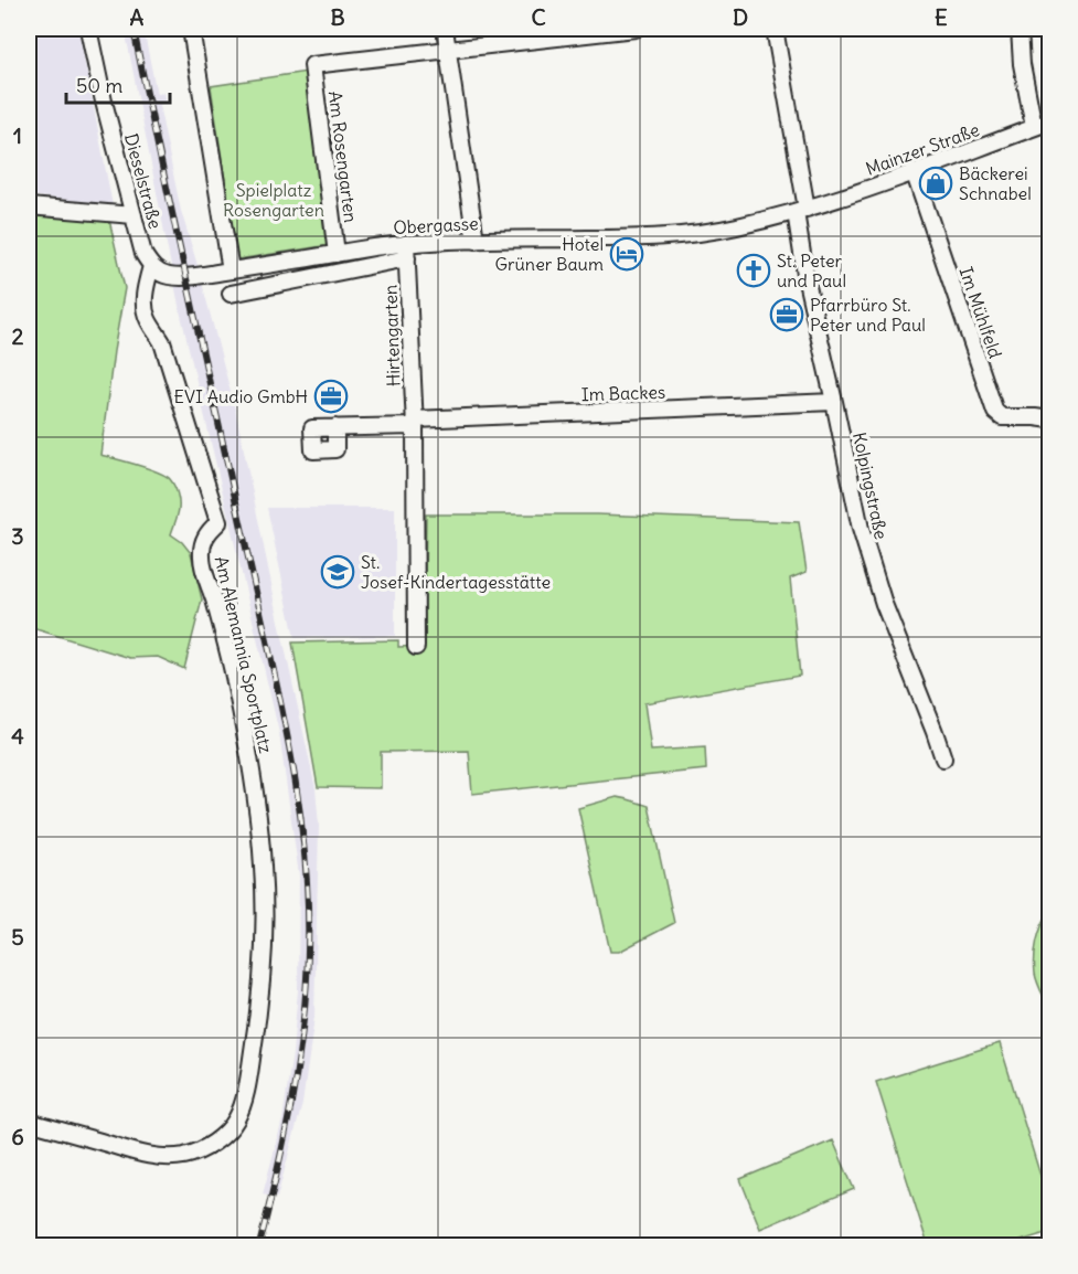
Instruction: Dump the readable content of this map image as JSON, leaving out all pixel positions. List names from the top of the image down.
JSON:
{
  "streets": {
    "street": [
      "Mainzer Straße",
      "Am Rosengarten",
      "Dieselstraße",
      "Obergasse",
      "Im Mühlfeld",
      "Hirtengarten",
      "Im Backes",
      "Kolpingstraße",
      "Am Alemannia Sportplatz"
    ]
  },
  "crossings": [
    ["Mainzer Straße", "Obergasse"],
    ["Mainzer Straße", "Im Mühlfeld"],
    ["Mainzer Straße", "Kolpingstraße"],
    ["Am Rosengarten", "Obergasse"],
    ["Dieselstraße", "Obergasse"],
    ["Dieselstraße", "Am Alemannia Sportplatz"],
    ["Obergasse", "Hirtengarten"],
    ["Obergasse", "Kolpingstraße"],
    ["Obergasse", "Am Alemannia Sportplatz"],
    ["Hirtengarten", "Im Backes"],
    ["Im Backes", "Kolpingstraße"]
  ],
  "parks": ["Spielplatz Rosengarten"],
  "places": {
    "shop": ["Bäckerei Schnabel"],
    "hotel": ["Hotel Grüner Baum"],
    "church": ["St. Peter und Paul"],
    "office": ["Pfarrbüro St. Peter und Paul", "EVI Audio GmbH"],
    "school or university": ["St. Josef-Kindertagesstätte"]
  },
  "scale_bar": "50 m",
  "grid": {
    "columns": [
      "A",
      "B",
      "C",
      "D",
      "E"
    ],
    "rows": [
      "1",
      "2",
      "3",
      "4",
      "5",
      "6"
    ]
  }
}
